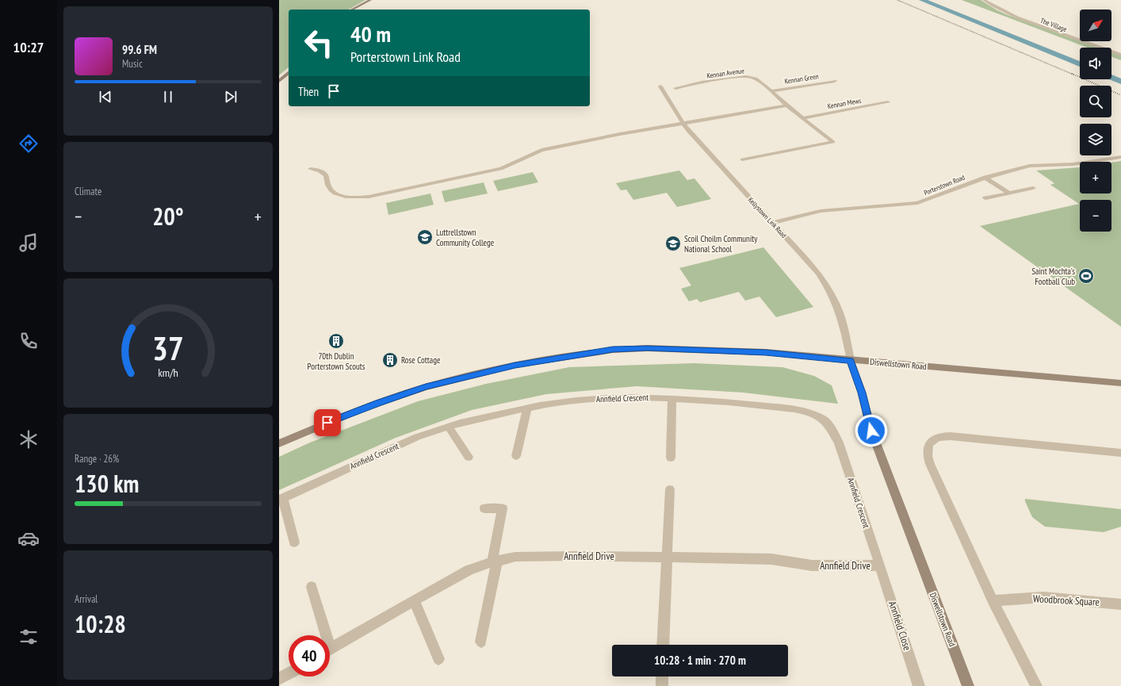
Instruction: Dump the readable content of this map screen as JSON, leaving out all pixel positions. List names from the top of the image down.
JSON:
{
  "streets": {
    "street": [
      "The Village",
      "Kennan Avenue",
      "Kennan Green",
      "Kennan Mews",
      "Porterstown Road",
      "Kellystown Link Road",
      "Diswellstown Road",
      "Annfield Crescent",
      "Annfield Drive",
      "Woodbrook Square",
      "Annfield Close"
    ]
  },
  "crossings": [
    ["Kennan Avenue", "Kennan Green"],
    ["Kennan Avenue", "Kennan Mews"],
    ["Porterstown Road", "Kellystown Link Road"],
    ["Kellystown Link Road", "Diswellstown Road"],
    ["Annfield Crescent", "Annfield Drive"],
    ["Annfield Crescent", "Annfield Close"],
    ["Annfield Drive", "Annfield Close"]
  ],
  "places": {
    "school or university": ["Luttrellstown Community College", "Scoil Choilm Community National School"],
    "sports": ["Saint Mochta's Football Club"],
    "building": ["70th Dublin Porterstown Scouts", "Rose Cottage"]
  },
  "north": "top right",
  "page": {
    "tabs": "10:27",
    "map_buttons": ["+", "−"],
    "turn": ["40 m", "Porterstown Link Road"],
    "song": ["99.6 FM", "Music"],
    "then": "Then",
    "tile": [
      "Climate",
      ["Range · 26%", "130 km"],
      ["Arrival", "10:28"]
    ],
    "heat": ["−", "20°", "+"],
    "limit": "40",
    "trip": "10:28 · 1 min · 270 m",
    "gauge": ["37", "km/h"]
  }
}
